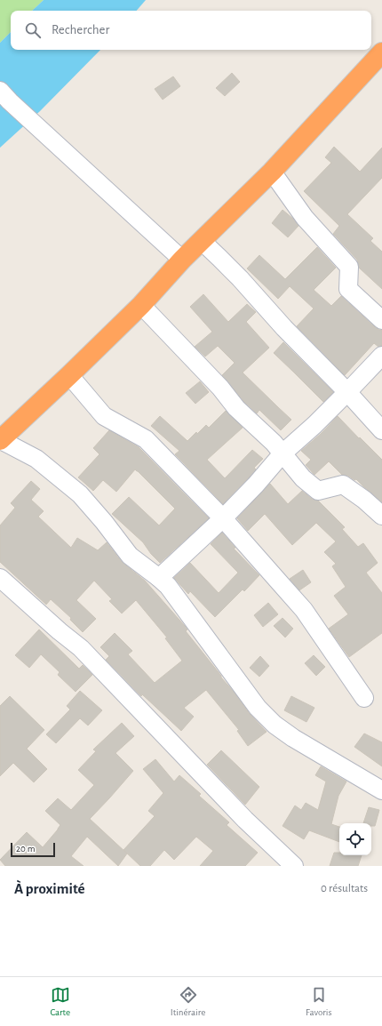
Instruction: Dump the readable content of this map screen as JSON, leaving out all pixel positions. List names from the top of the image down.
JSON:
{
  "scale_bar": "20 m",
  "page": {
    "search": "Rechercher",
    "scale": "20 m",
    "heading": ["À proximité", "0 résultats"],
    "nav": ["Carte", "Itinéraire", "Favoris"]
  }
}
